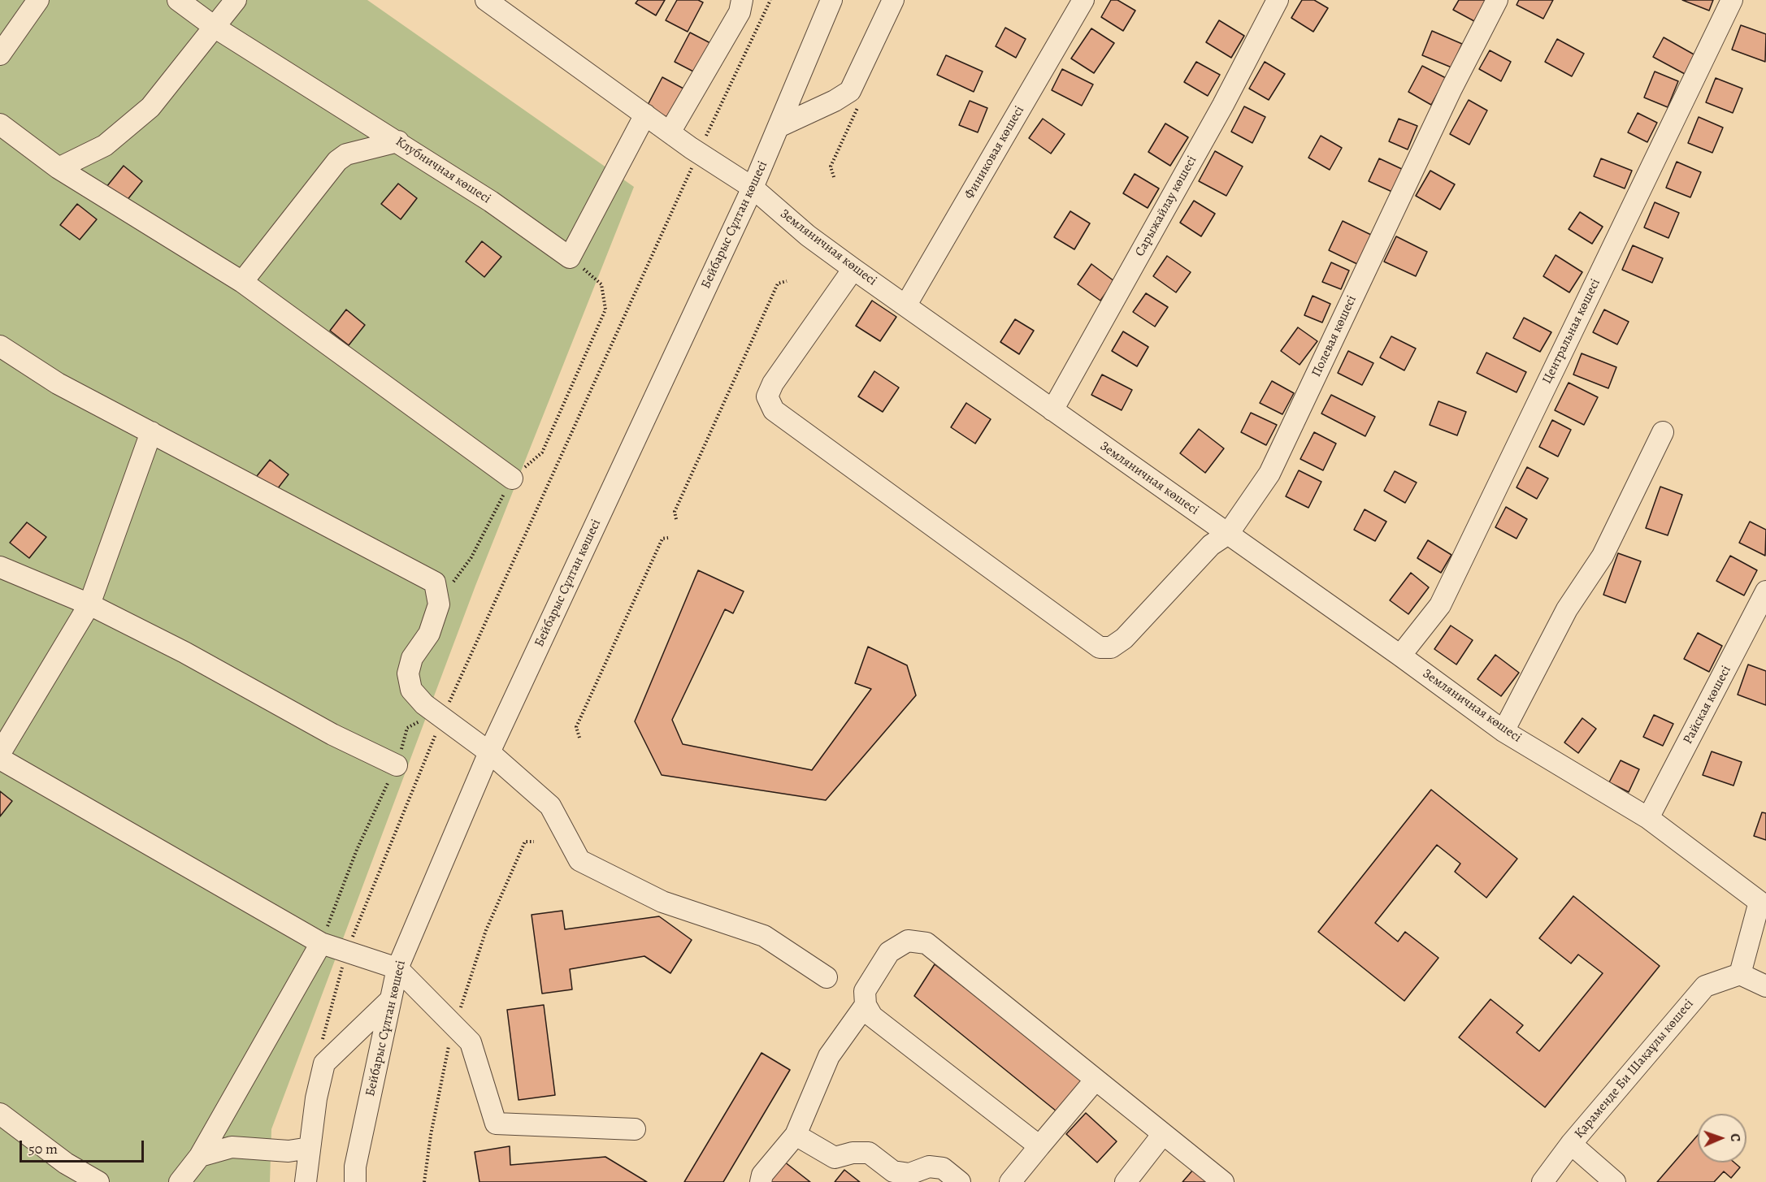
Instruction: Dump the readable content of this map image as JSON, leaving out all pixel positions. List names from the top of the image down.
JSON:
{
  "streets": {
    "street": [
      "Финиковая көшесі",
      "Клубничная көшесі",
      "Сарыжайлау көшесі",
      "Бейбарыс Сұлтан көшесі",
      "Земляничная көшесі",
      "Центральная көшесі",
      "Полевая көшесі",
      "Райская көшесі",
      "Қараменде Би Шақаұлы көшесі"
    ]
  },
  "crossings": [
    ["Финиковая көшесі", "Земляничная көшесі"],
    ["Сарыжайлау көшесі", "Земляничная көшесі"],
    ["Бейбарыс Сұлтан көшесі", "Земляничная көшесі"],
    ["Земляничная көшесі", "Центральная көшесі"],
    ["Земляничная көшесі", "Полевая көшесі"],
    ["Земляничная көшесі", "Райская көшесі"],
    ["Земляничная көшесі", "Қараменде Би Шақаұлы көшесі"]
  ],
  "scale_bar": "50 m",
  "north": "right"
}
